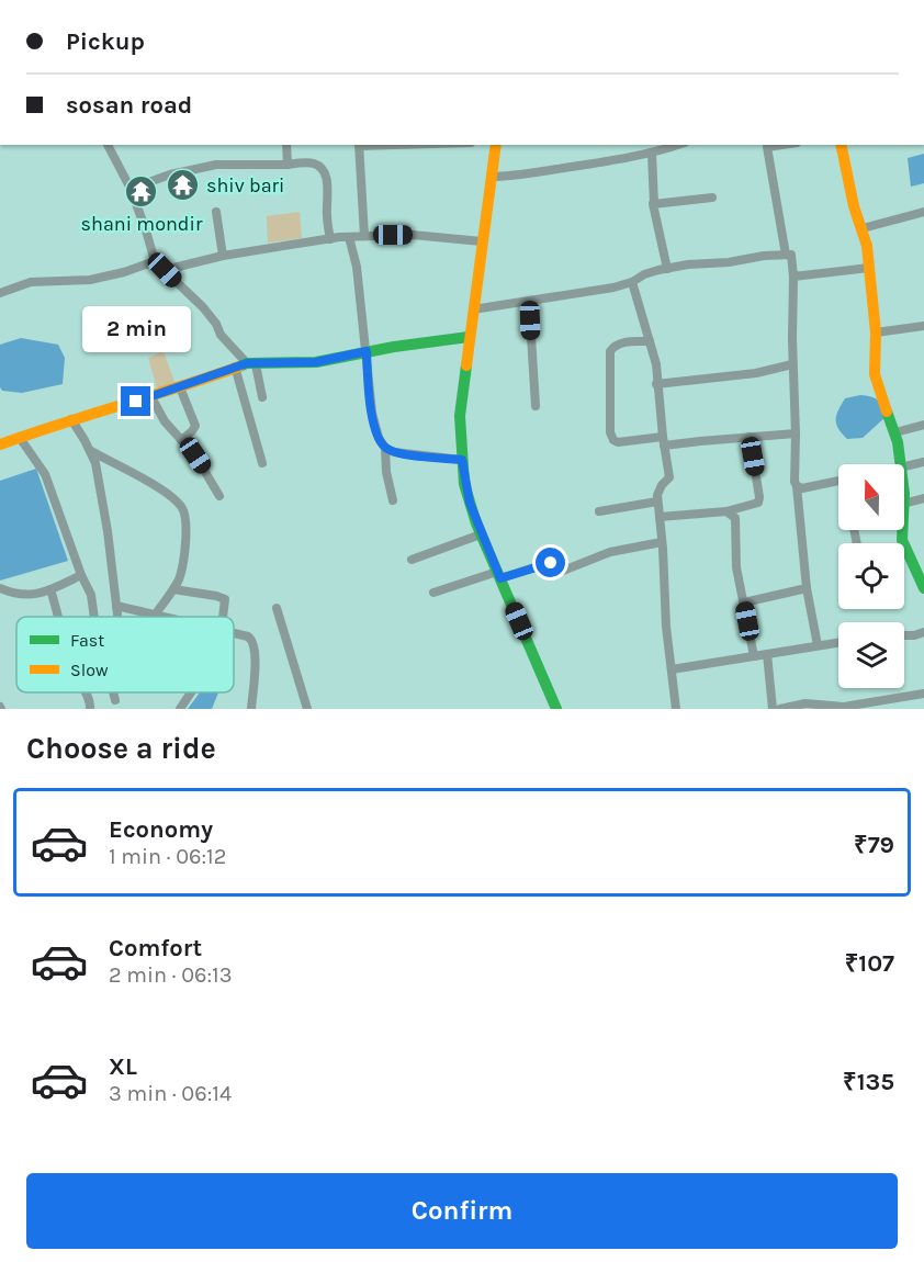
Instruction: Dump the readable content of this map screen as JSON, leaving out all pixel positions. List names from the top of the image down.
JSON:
{
  "places": {
    "temple": ["shiv bari", "shani mondir"]
  },
  "legend": ["Fast", "Slow"],
  "north": "top",
  "page": {
    "banner": ["Pickup", "sosan road"],
    "bubble": "2 min",
    "heading": "Choose a ride",
    "list": [
      {
        "name": "Economy",
        "note": "1 min · 06:12",
        "value": "₹79"
      },
      {
        "name": "Comfort",
        "note": "2 min · 06:13",
        "value": "₹107"
      },
      {
        "name": "XL",
        "note": "3 min · 06:14",
        "value": "₹135"
      }
    ],
    "buttons": "Confirm"
  }
}
